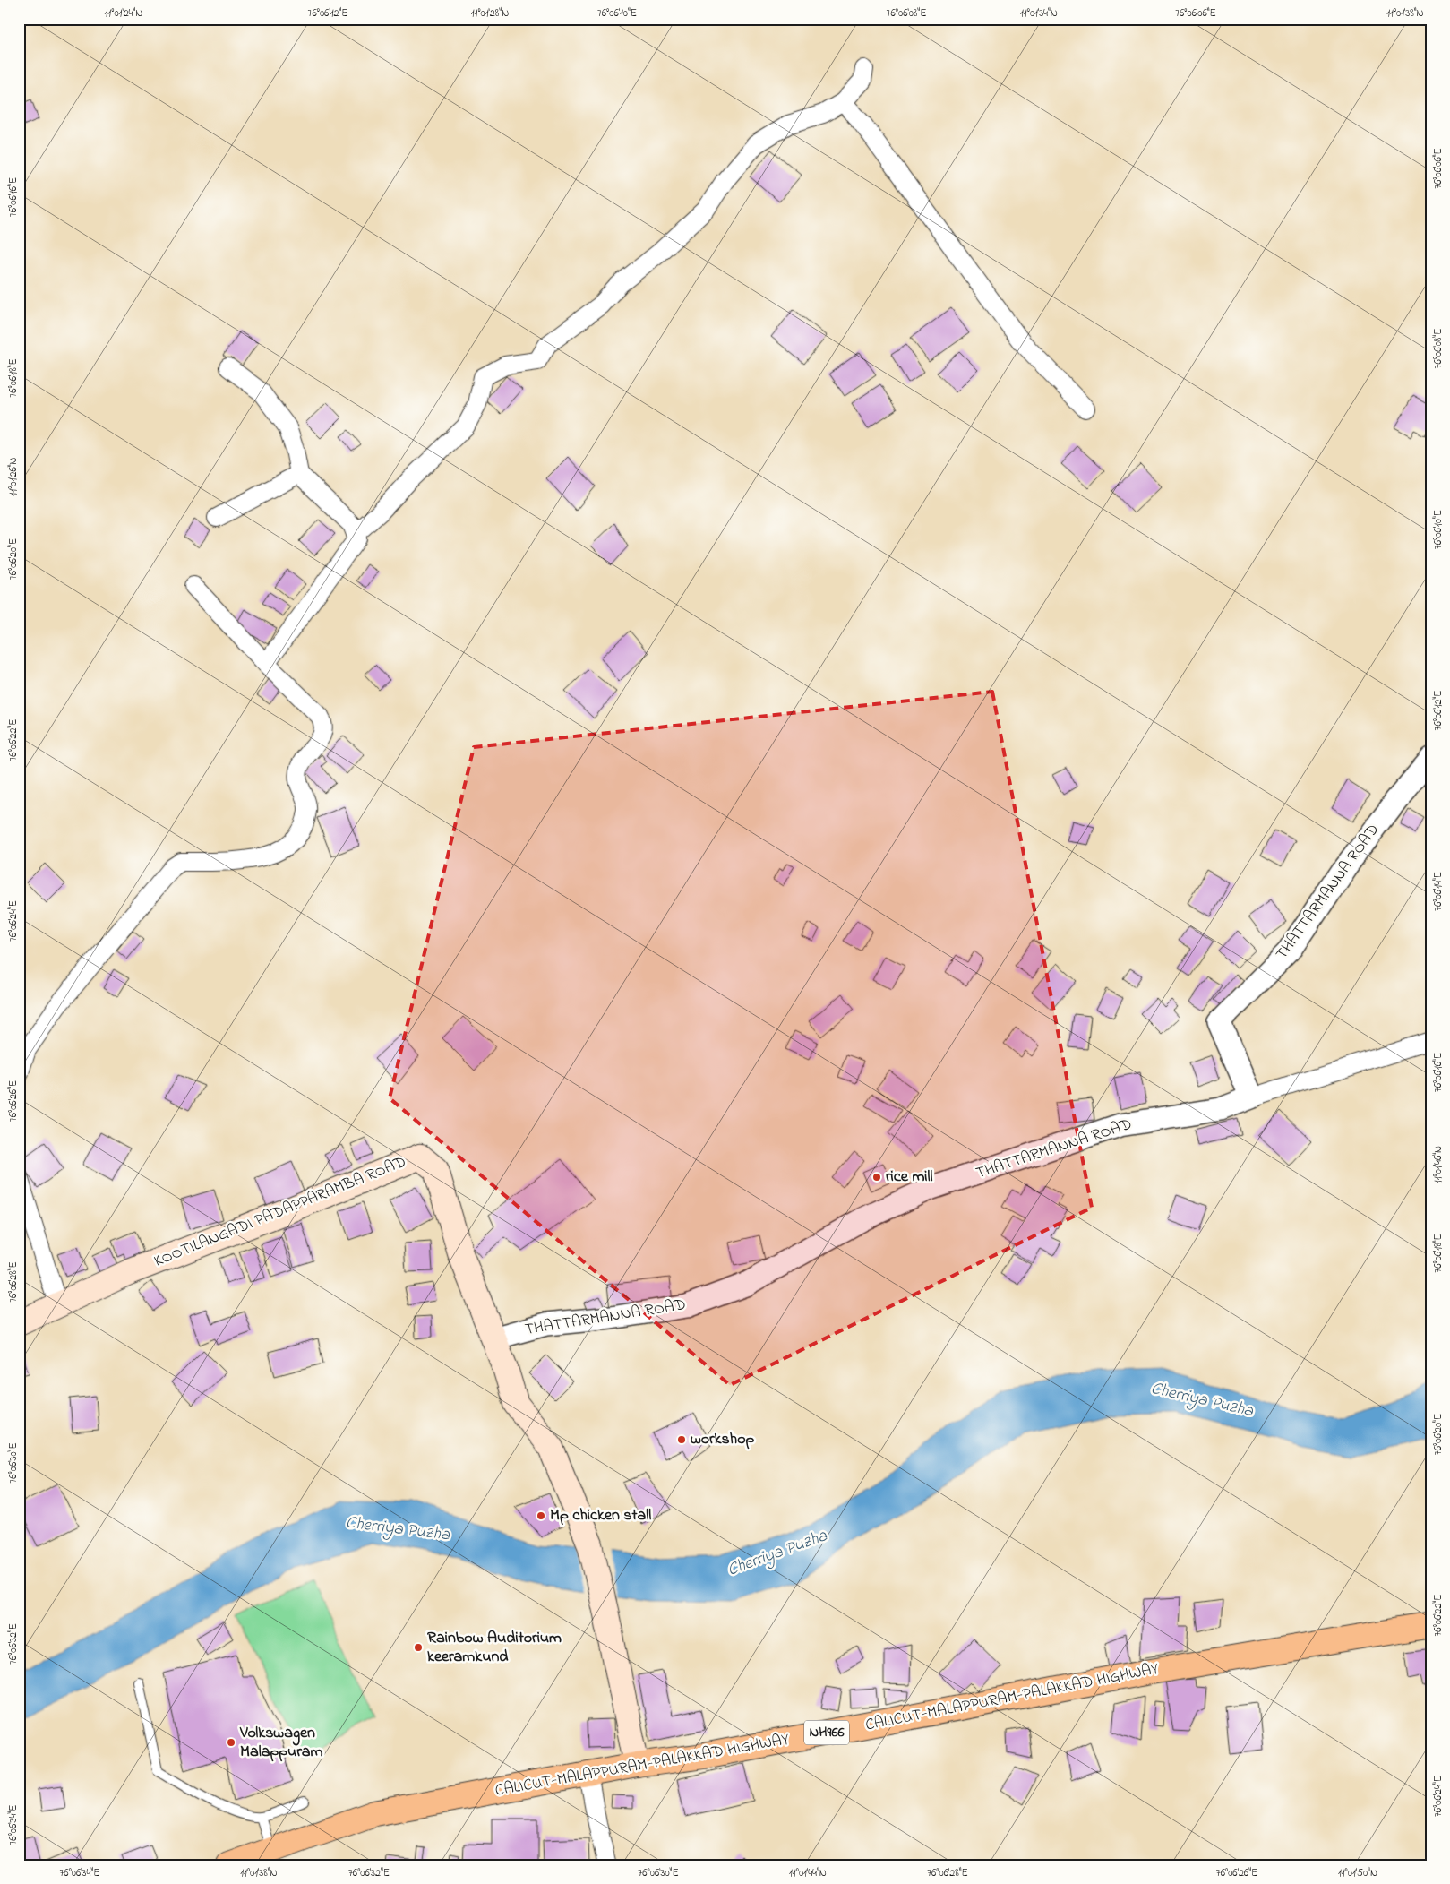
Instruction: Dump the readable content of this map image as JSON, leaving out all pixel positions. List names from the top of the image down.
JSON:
{
  "streets": {
    "highway": ["CALICUT-MALAPPURAM-PALAKKAD HIGHWAY", "NH966"],
    "main road": ["KOOTILANGADI PADAPPARAMBA ROAD"],
    "street": ["THATTARMANNA ROAD"]
  },
  "crossings": [
    ["THATTARMANNA ROAD", "KOOTILANGADI PADAPPARAMBA ROAD"],
    ["KOOTILANGADI PADAPPARAMBA ROAD", "CALICUT-MALAPPURAM-PALAKKAD HIGHWAY"]
  ],
  "water": ["Cherriya Puzha"],
  "places": [
    "rice mill",
    "workshop",
    "Mp chicken stall",
    "Rainbow Auditorium keeramkund",
    "Volkswagen Malappuram"
  ],
  "coordinates": [
    "11°01'24\"N",
    "76°06'12\"E",
    "11°01'28\"N",
    "76°06'10\"E",
    "76°06'08\"E",
    "11°01'34\"N",
    "76°06'06\"E",
    "11°01'38\"N",
    "76°06'16\"E",
    "76°06'18\"E",
    "11°01'26\"N",
    "76°06'20\"E",
    "76°06'22\"E",
    "76°06'14\"E",
    "76°06'24\"E",
    "76°06'26\"E",
    "11°01'46\"N",
    "76°06'28\"E",
    "76°06'30\"E",
    "76°06'32\"E",
    "76°06'34\"E",
    "11°01'44\"N",
    "11°01'50\"N"
  ]
}
